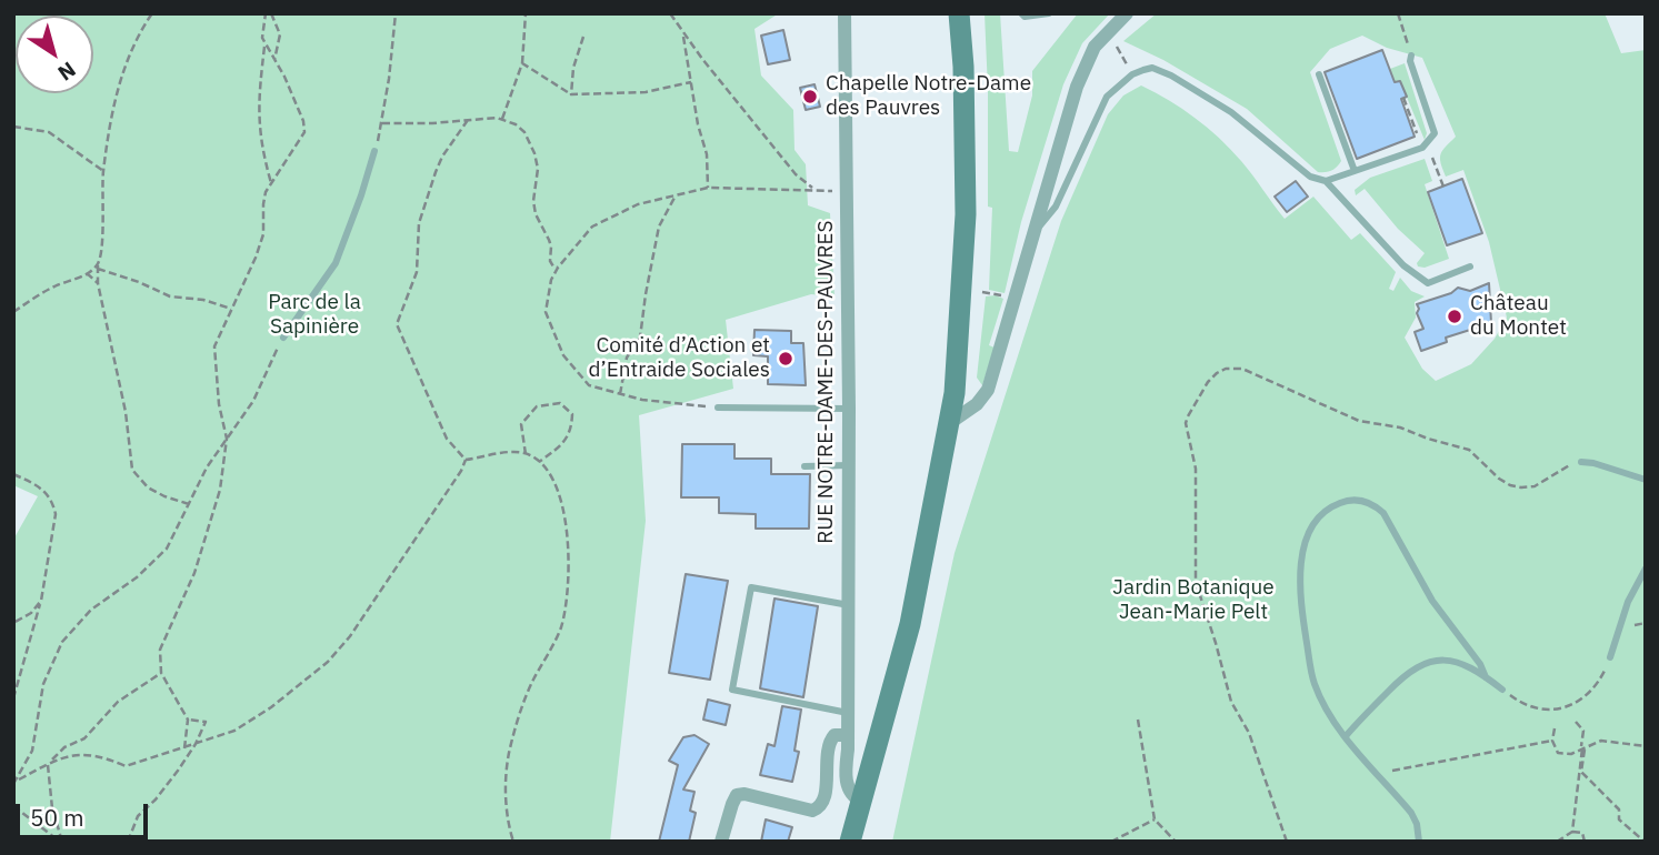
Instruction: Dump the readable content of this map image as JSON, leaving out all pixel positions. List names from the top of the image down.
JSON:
{
  "streets": {
    "street": ["RUE NOTRE-DAME-DES-PAUVRES"]
  },
  "parks": ["Parc de la Sapinière", "Jardin Botanique Jean-Marie Pelt"],
  "places": ["Chapelle Notre-Dame des Pauvres", "Château du Montet", "Comité d’Action et d’Entraide Sociales"],
  "scale_bar": "50 m",
  "north": "bottom right"
}
